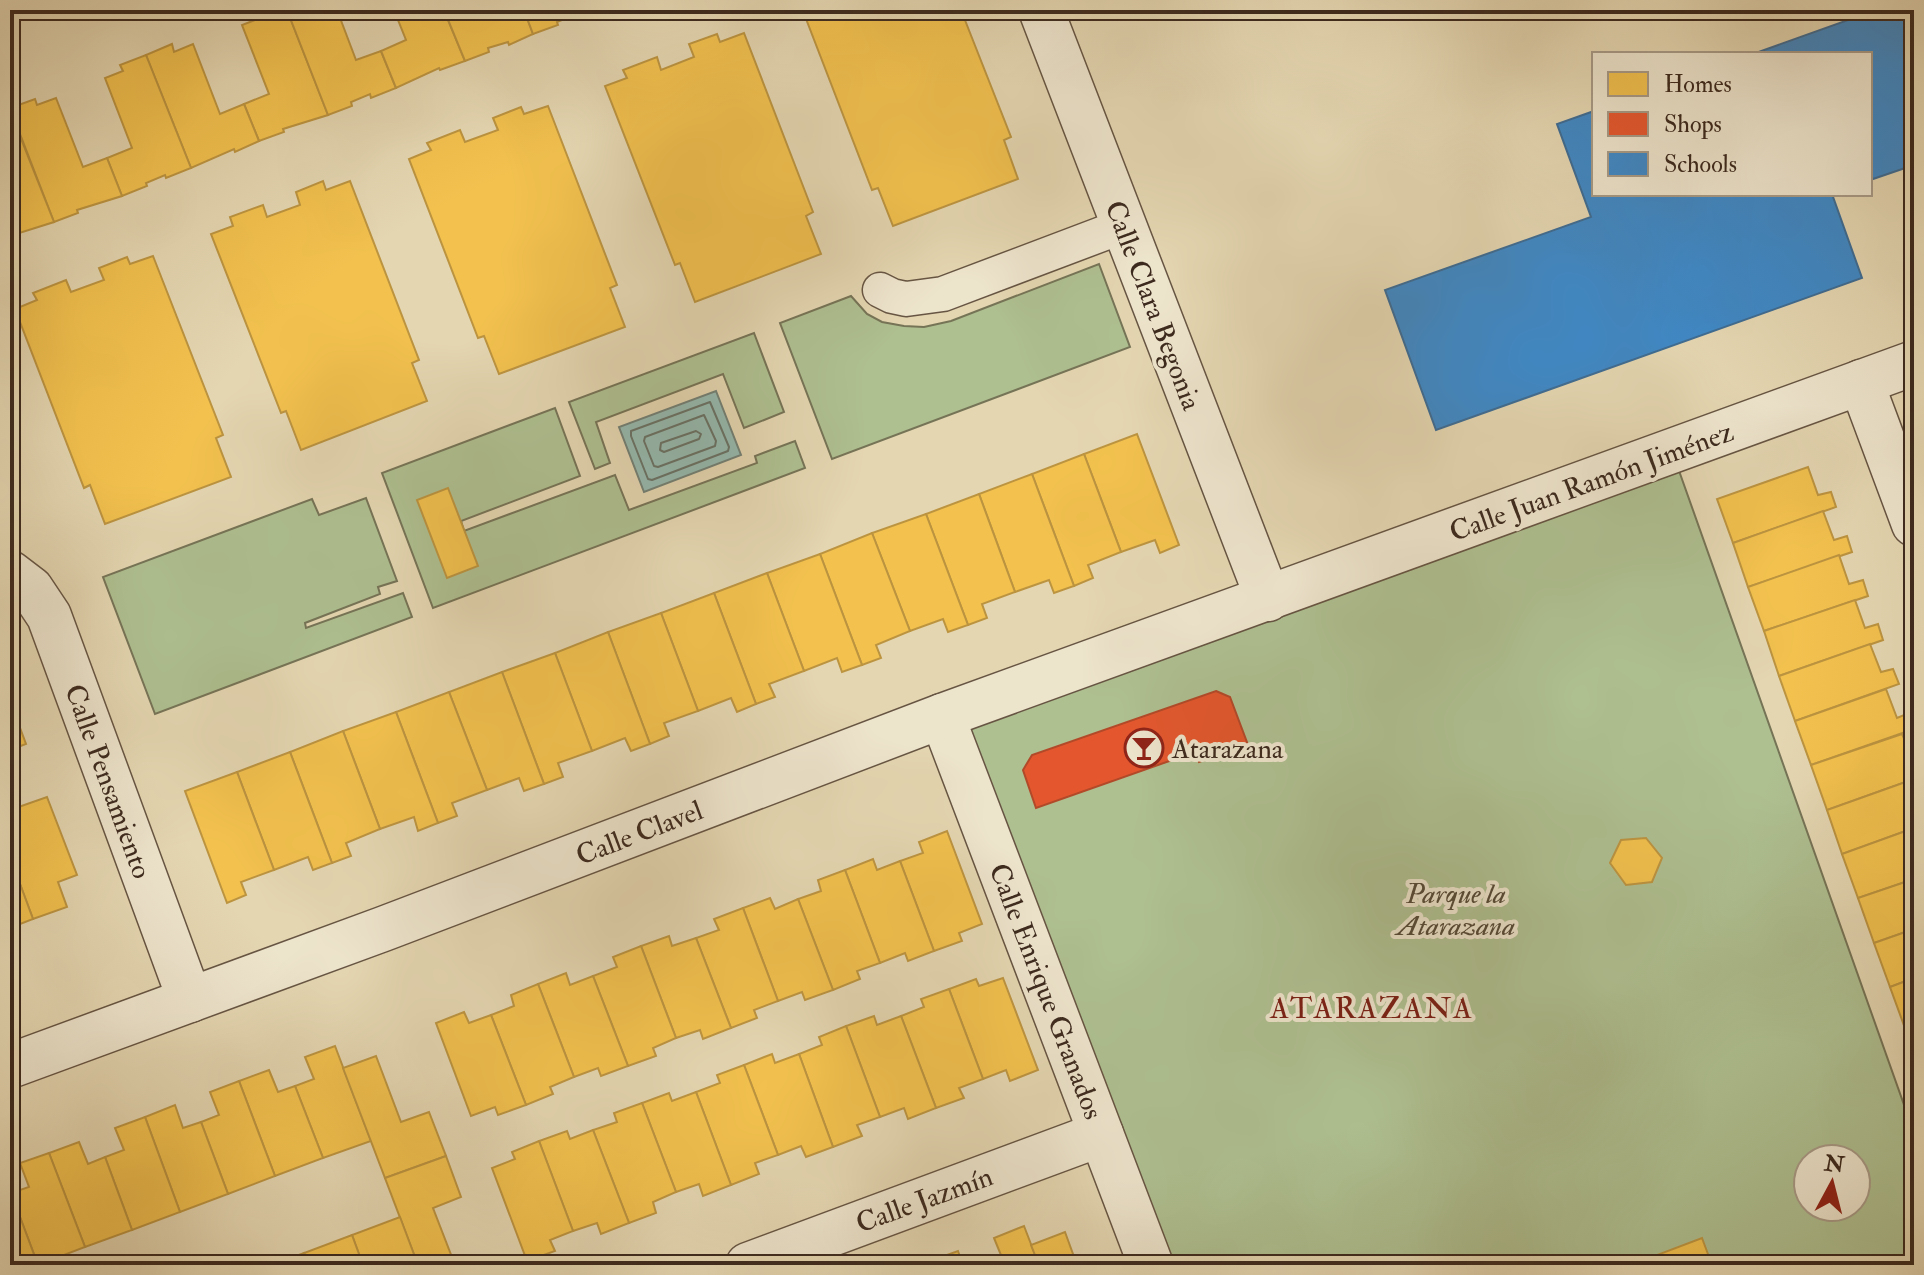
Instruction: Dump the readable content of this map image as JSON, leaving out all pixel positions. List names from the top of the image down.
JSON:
{
  "streets": {
    "street": [
      "Calle Clara Begonia",
      "Calle Juan Ramón Jiménez",
      "Calle Pensamiento",
      "Calle Clavel",
      "Calle Enrique Granados",
      "Calle Jazmín"
    ]
  },
  "crossings": [
    ["Calle Clara Begonia", "Calle Juan Ramón Jiménez"],
    ["Calle Clara Begonia", "Calle Clavel"],
    ["Calle Juan Ramón Jiménez", "Calle Clavel"],
    ["Calle Pensamiento", "Calle Clavel"],
    ["Calle Clavel", "Calle Enrique Granados"],
    ["Calle Enrique Granados", "Calle Jazmín"]
  ],
  "districts": ["ATARAZANA"],
  "parks": ["Parque la Atarazana"],
  "places": {
    "bar": ["Atarazana"]
  },
  "legend": ["Homes", "Shops", "Schools"],
  "north": "top"
}
